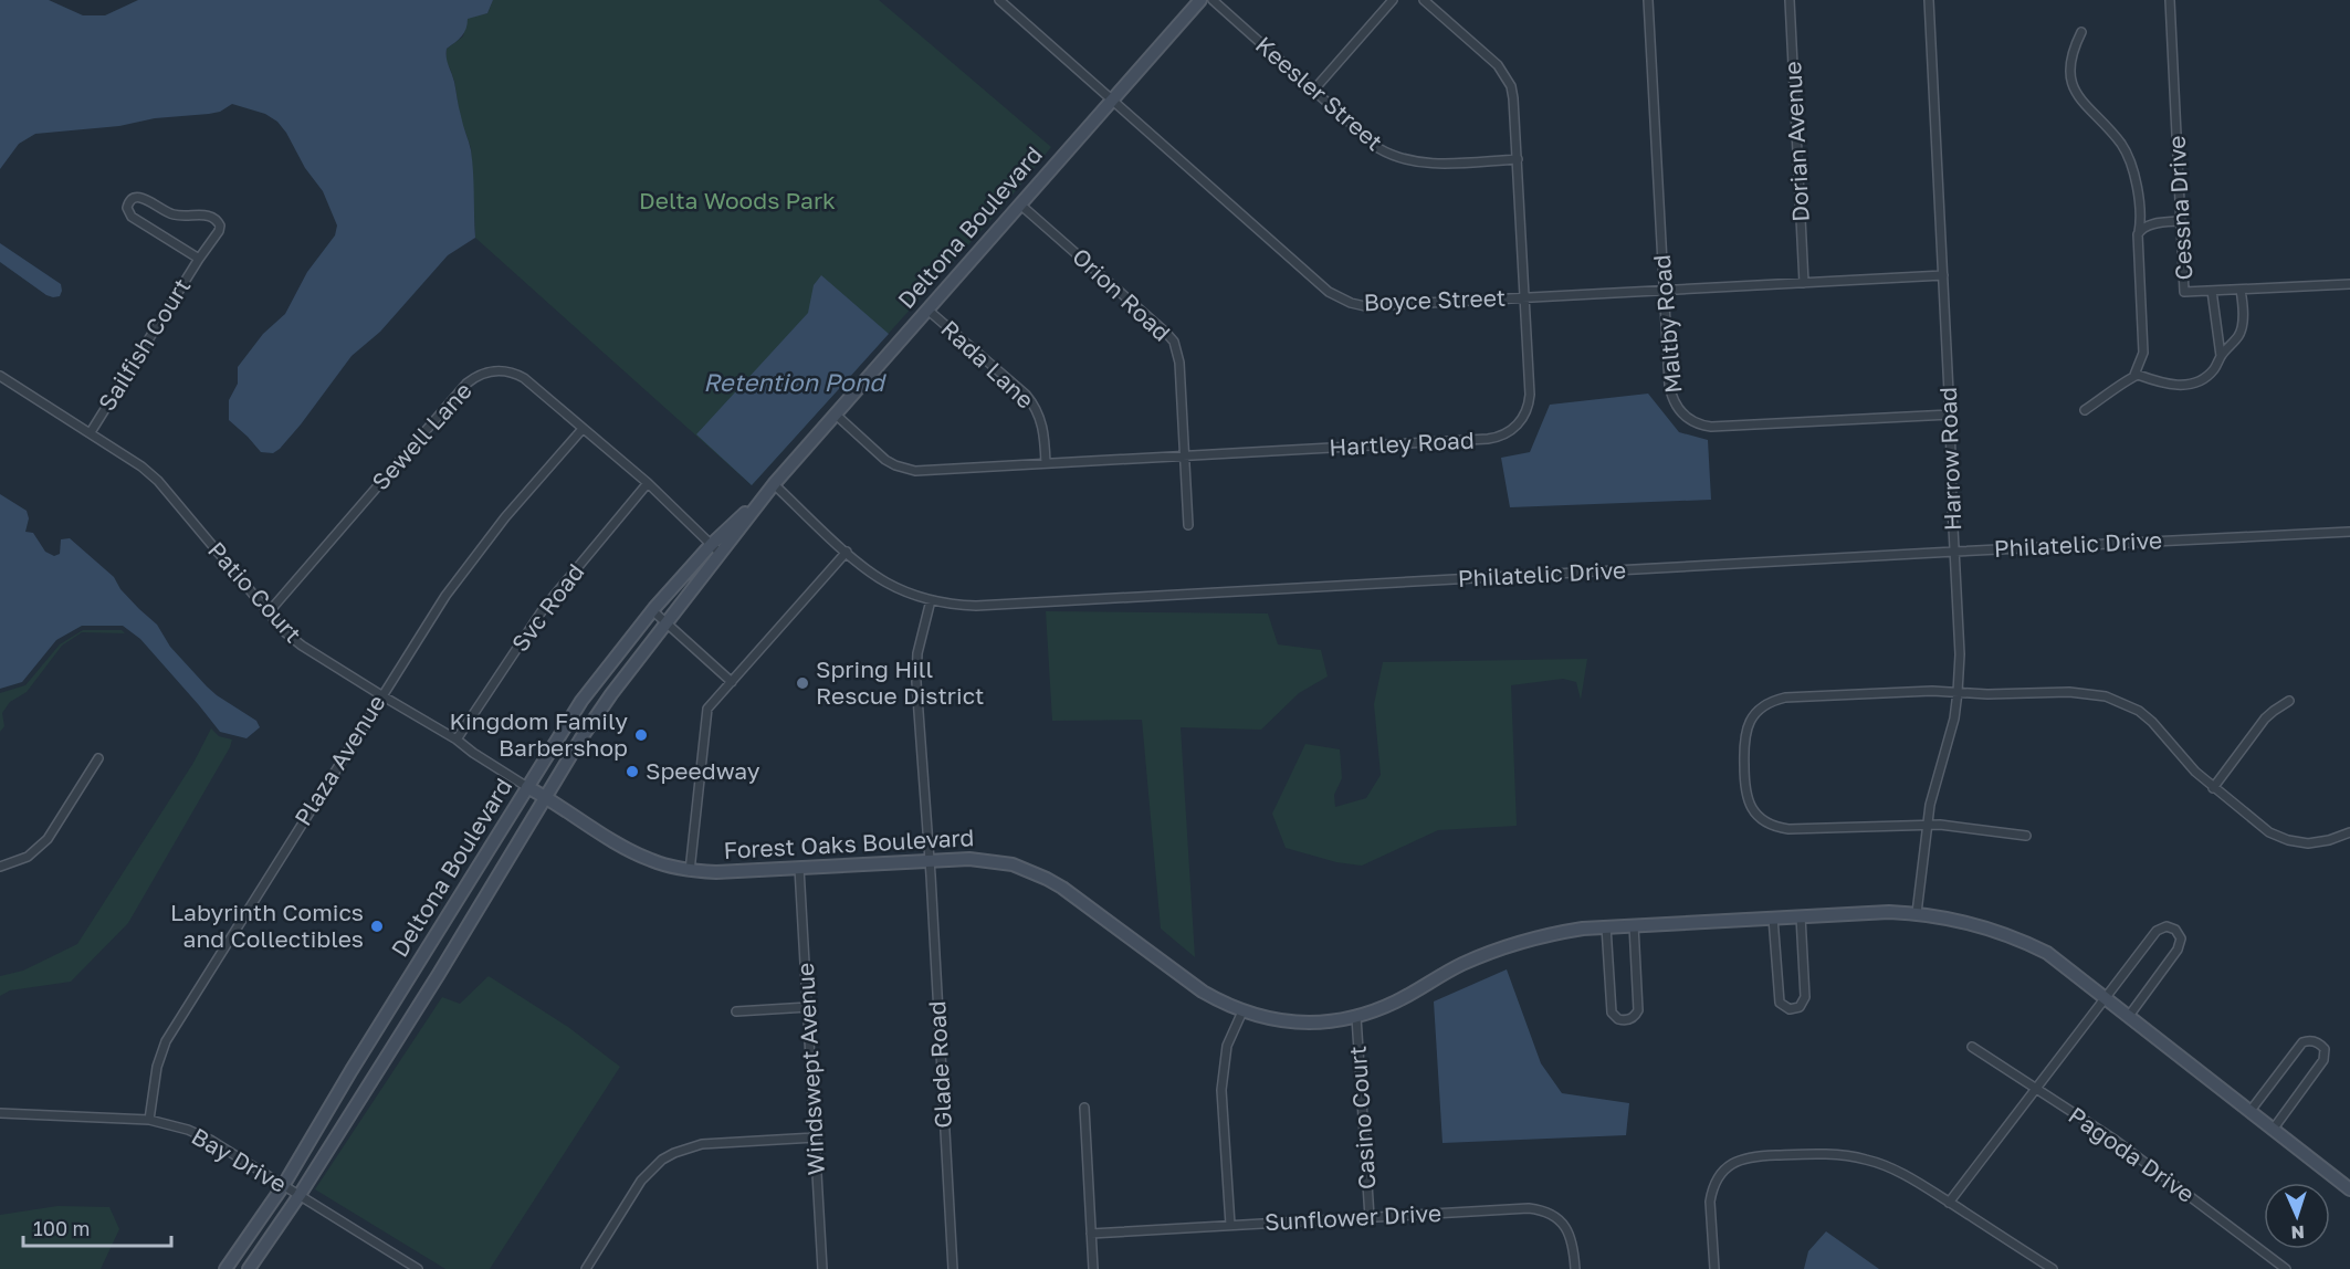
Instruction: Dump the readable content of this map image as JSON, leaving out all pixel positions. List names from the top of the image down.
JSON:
{
  "streets": {
    "main road": ["Deltona Boulevard", "Forest Oaks Boulevard"],
    "street": [
      "Keesler Street",
      "Dorian Avenue",
      "Cessna Drive",
      "Orion Road",
      "Boyce Street",
      "Maltby Road",
      "Sailfish Court",
      "Rada Lane",
      "Sewell Lane",
      "Hartley Road",
      "Harrow Road",
      "Philatelic Drive",
      "Patio Court",
      "Svc Road",
      "Plaza Avenue",
      "Glade Road",
      "Windswept Avenue",
      "Casino Court",
      "Pagoda Drive",
      "Bay Drive",
      "Sunflower Drive"
    ]
  },
  "crossings": [
    ["Keesler Street", "Hartley Road"],
    ["Dorian Avenue", "Boyce Street"],
    ["Deltona Boulevard", "Orion Road"],
    ["Deltona Boulevard", "Boyce Street"],
    ["Deltona Boulevard", "Rada Lane"],
    ["Deltona Boulevard", "Sewell Lane"],
    ["Deltona Boulevard", "Hartley Road"],
    ["Deltona Boulevard", "Philatelic Drive"],
    ["Deltona Boulevard", "Patio Court"],
    ["Deltona Boulevard", "Forest Oaks Boulevard"],
    ["Deltona Boulevard", "Bay Drive"],
    ["Orion Road", "Hartley Road"],
    ["Boyce Street", "Maltby Road"],
    ["Boyce Street", "Hartley Road"],
    ["Boyce Street", "Harrow Road"],
    ["Maltby Road", "Harrow Road"],
    ["Sailfish Court", "Patio Court"],
    ["Rada Lane", "Hartley Road"],
    ["Sewell Lane", "Patio Court"],
    ["Sewell Lane", "Svc Road"],
    ["Sewell Lane", "Plaza Avenue"],
    ["Harrow Road", "Philatelic Drive"],
    ["Harrow Road", "Forest Oaks Boulevard"],
    ["Philatelic Drive", "Glade Road"],
    ["Patio Court", "Svc Road"],
    ["Patio Court", "Plaza Avenue"],
    ["Patio Court", "Forest Oaks Boulevard"],
    ["Plaza Avenue", "Bay Drive"],
    ["Forest Oaks Boulevard", "Glade Road"],
    ["Forest Oaks Boulevard", "Windswept Avenue"],
    ["Forest Oaks Boulevard", "Casino Court"],
    ["Casino Court", "Sunflower Drive"]
  ],
  "water": ["Retention Pond"],
  "parks": ["Delta Woods Park"],
  "places": [
    "Spring Hill Rescue District",
    "Kingdom Family Barbershop",
    "Speedway",
    "Labyrinth Comics and Collectibles"
  ],
  "scale_bar": "100 m",
  "north": "bottom"
}
